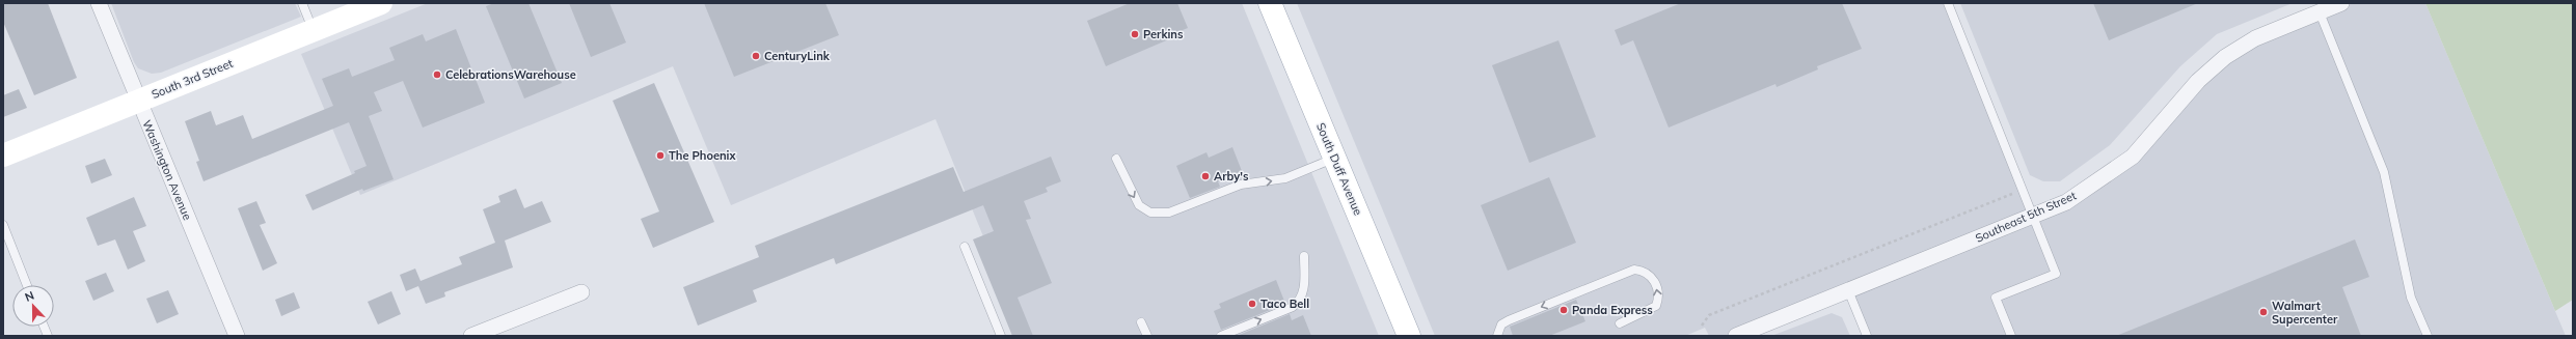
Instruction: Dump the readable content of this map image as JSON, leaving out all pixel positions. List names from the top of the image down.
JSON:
{
  "streets": {
    "main road": ["South 3rd Street", "South Duff Avenue"],
    "street": ["Washington Avenue", "Southeast 5th Street"]
  },
  "crossings": [
    ["South 3rd Street", "Washington Avenue"]
  ],
  "places": [
    "Perkins",
    "CenturyLink",
    "CelebrationsWarehouse",
    "The Phoenix",
    "Arby's",
    "Taco Bell",
    "Panda Express",
    "Walmart Supercenter"
  ],
  "north": "top"
}
